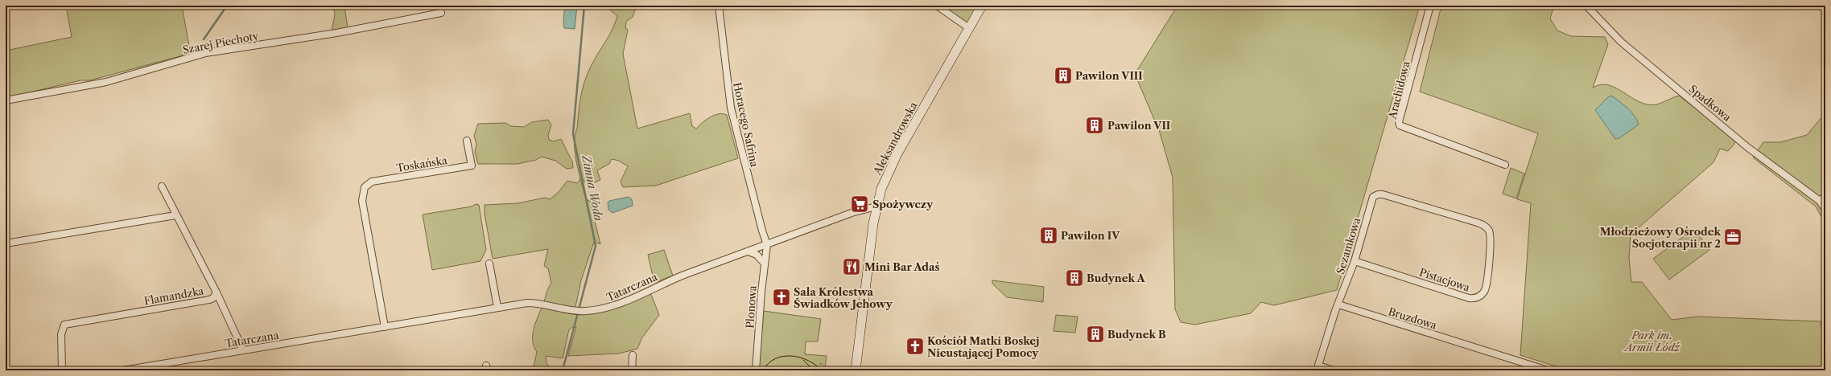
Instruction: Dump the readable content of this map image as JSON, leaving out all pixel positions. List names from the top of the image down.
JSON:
{
  "streets": {
    "main road": ["Aleksandrowska"],
    "street": [
      "Szarej Piechoty",
      "Arachidowa",
      "Spadkowa",
      "Horacego Safrina",
      "Toskańska",
      "Sezamkowa",
      "Pistacjowa",
      "Tatarczana",
      "Flamandzka",
      "Plonowa",
      "Bruzdowa"
    ]
  },
  "crossings": [
    ["Horacego Safrina", "Tatarczana"],
    ["Horacego Safrina", "Plonowa"],
    ["Aleksandrowska", "Tatarczana"],
    ["Toskańska", "Tatarczana"],
    ["Sezamkowa", "Pistacjowa"],
    ["Sezamkowa", "Bruzdowa"],
    ["Tatarczana", "Plonowa"]
  ],
  "water": ["Zimna Woda"],
  "parks": ["Park im. Armii Łódź"],
  "places": {
    "building": [
      "Pawilon VIII",
      "Pawilon VII",
      "Pawilon IV",
      "Budynek A",
      "Budynek B"
    ],
    "supermarket": ["Spożywczy"],
    "office": ["Młodzieżowy Ośrodek Socjoterapii nr 2"],
    "restaurant": ["Mini Bar Adaś"],
    "church": ["Sala Królestwa Świadków Jehowy", "Kościół Matki Boskej Nieustającej Pomocy"]
  }
}
